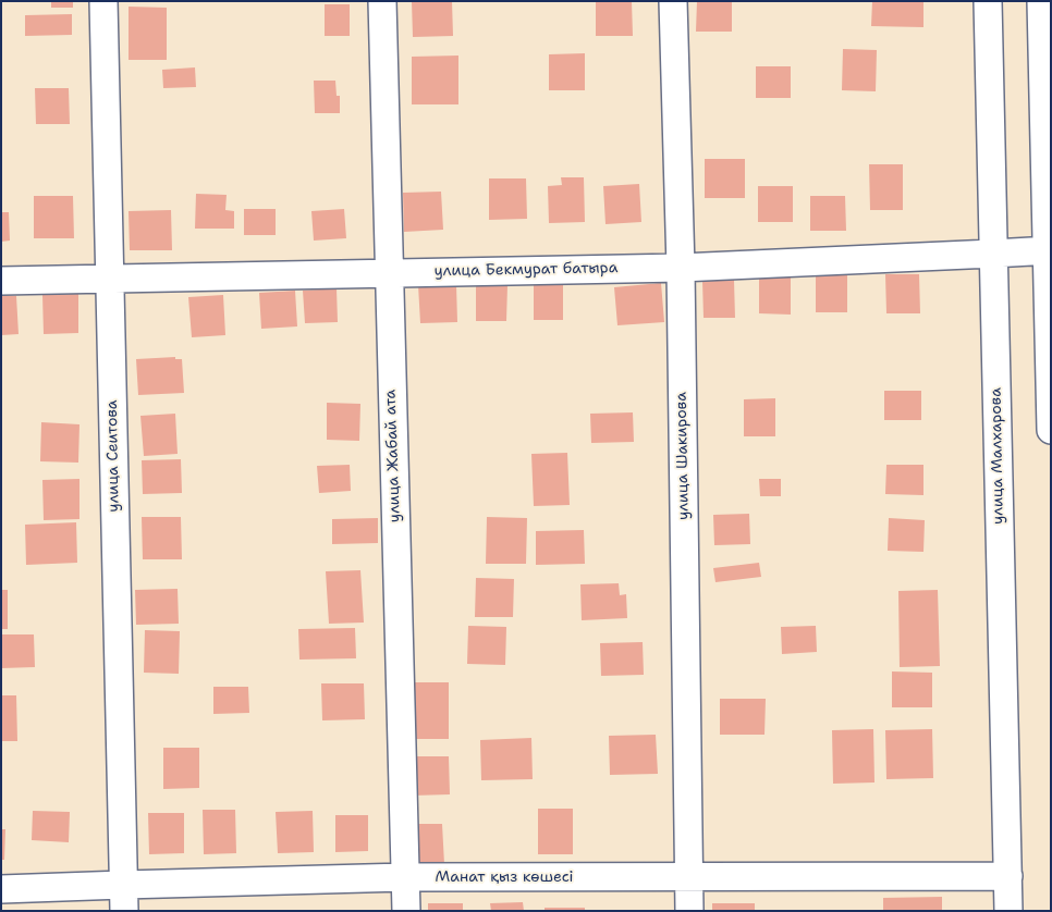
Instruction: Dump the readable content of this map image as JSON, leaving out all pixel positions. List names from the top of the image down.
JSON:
{
  "streets": {
    "street": [
      "улица Бекмурат батыра",
      "улица Сеитова",
      "улица Жабай ата",
      "улица Шакирова",
      "улица Малхарова",
      "Манат қыз көшесі"
    ]
  },
  "crossings": [
    ["улица Бекмурат батыра", "улица Сеитова"],
    ["улица Бекмурат батыра", "улица Жабай ата"],
    ["улица Бекмурат батыра", "улица Шакирова"],
    ["улица Бекмурат батыра", "улица Малхарова"],
    ["улица Сеитова", "Манат қыз көшесі"],
    ["улица Жабай ата", "Манат қыз көшесі"],
    ["улица Шакирова", "Манат қыз көшесі"],
    ["улица Малхарова", "Манат қыз көшесі"]
  ]
}
